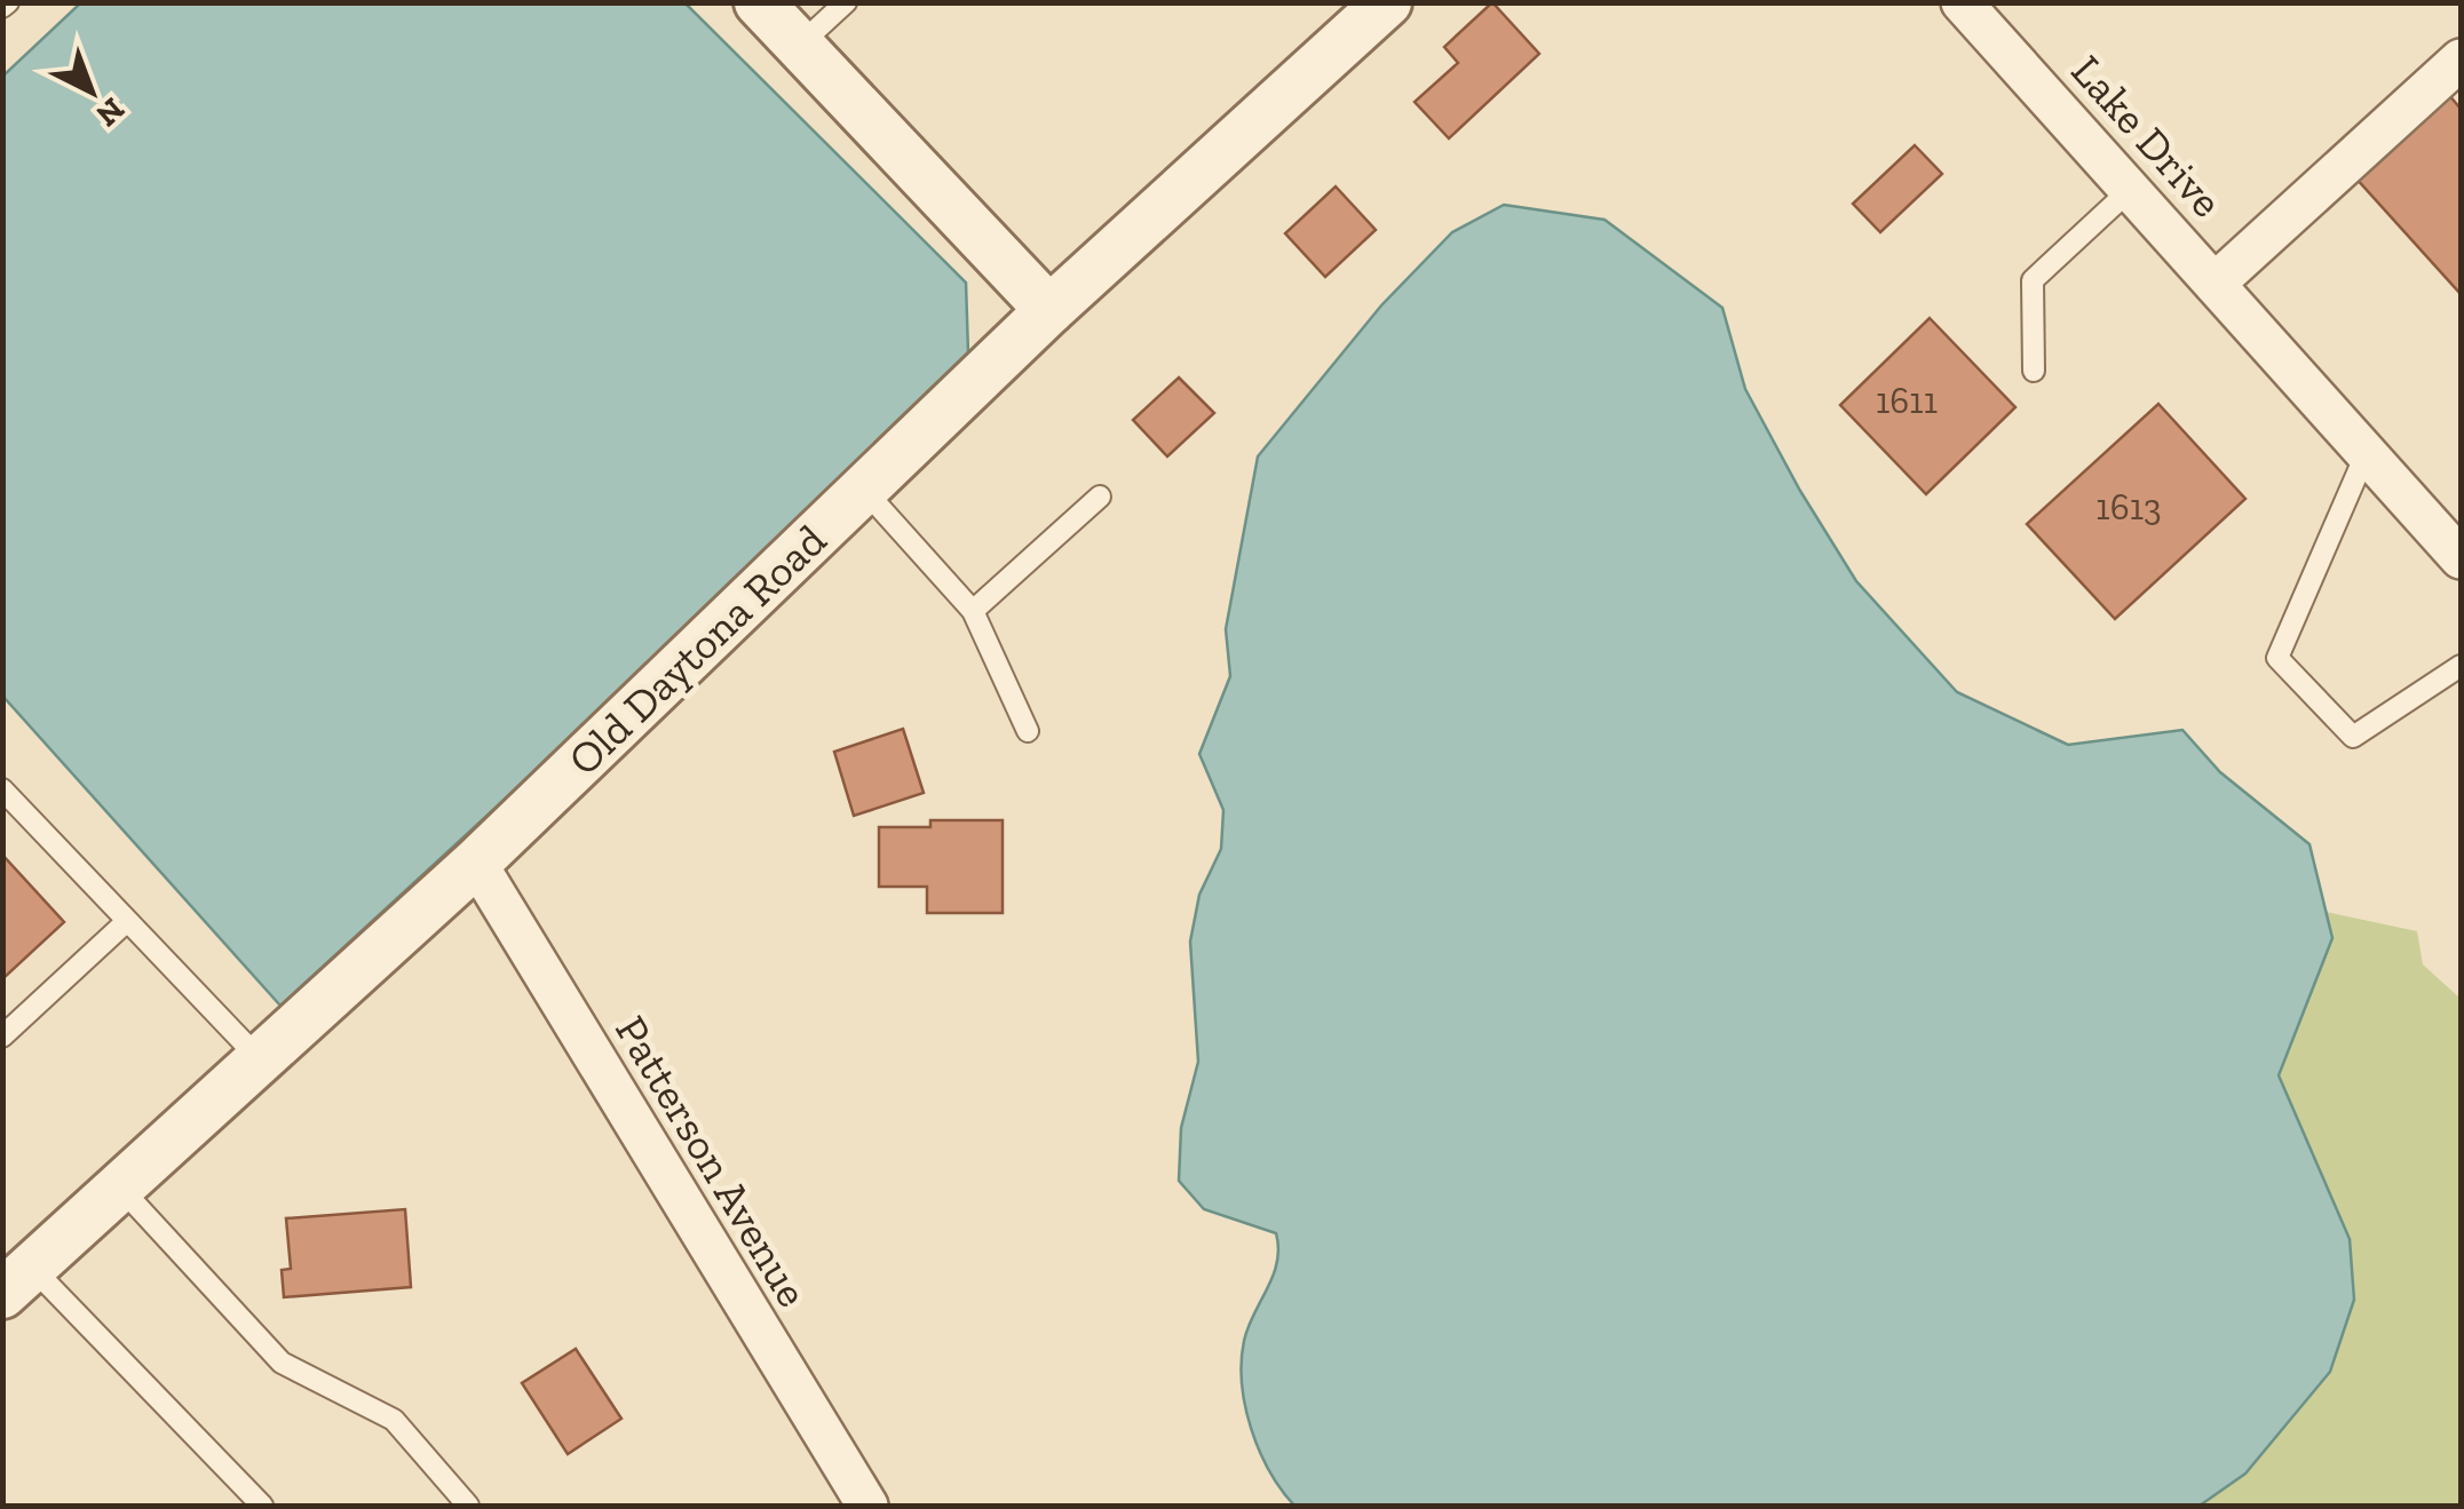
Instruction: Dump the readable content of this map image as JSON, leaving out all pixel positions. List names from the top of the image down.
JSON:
{
  "streets": {
    "street": ["Lake Drive", "Old Daytona Road", "Patterson Avenue"]
  },
  "crossings": [
    ["Old Daytona Road", "Patterson Avenue"]
  ],
  "house_numbers": ["1611", "1613"],
  "north": "bottom right"
}
